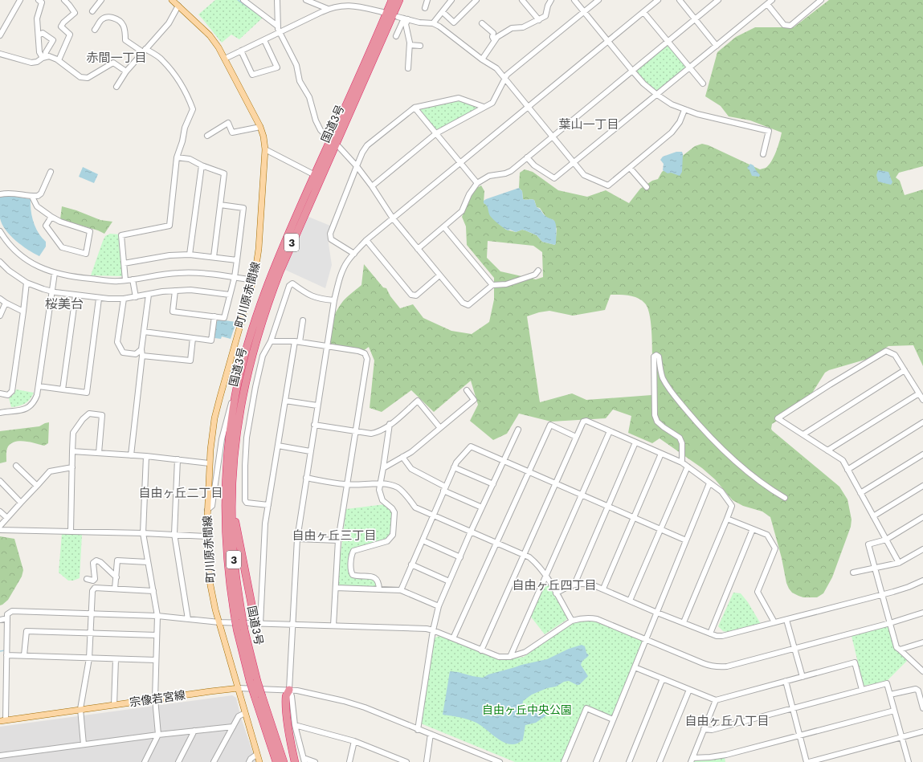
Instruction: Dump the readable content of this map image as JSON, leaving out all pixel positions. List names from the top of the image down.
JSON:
{
  "streets": {
    "highway": ["国道3号", "3"],
    "main road": ["町川原赤間線", "宗像若宮線"]
  },
  "crossings": [
    ["町川原赤間線", "宗像若宮線"]
  ],
  "districts": [
    "赤間一丁目",
    "葉山一丁目",
    "桜美台",
    "自由ヶ丘二丁目",
    "自由ヶ丘三丁目",
    "自由ヶ丘四丁目",
    "自由ヶ丘八丁目"
  ],
  "parks": ["自由ヶ丘中央公園"]
}
